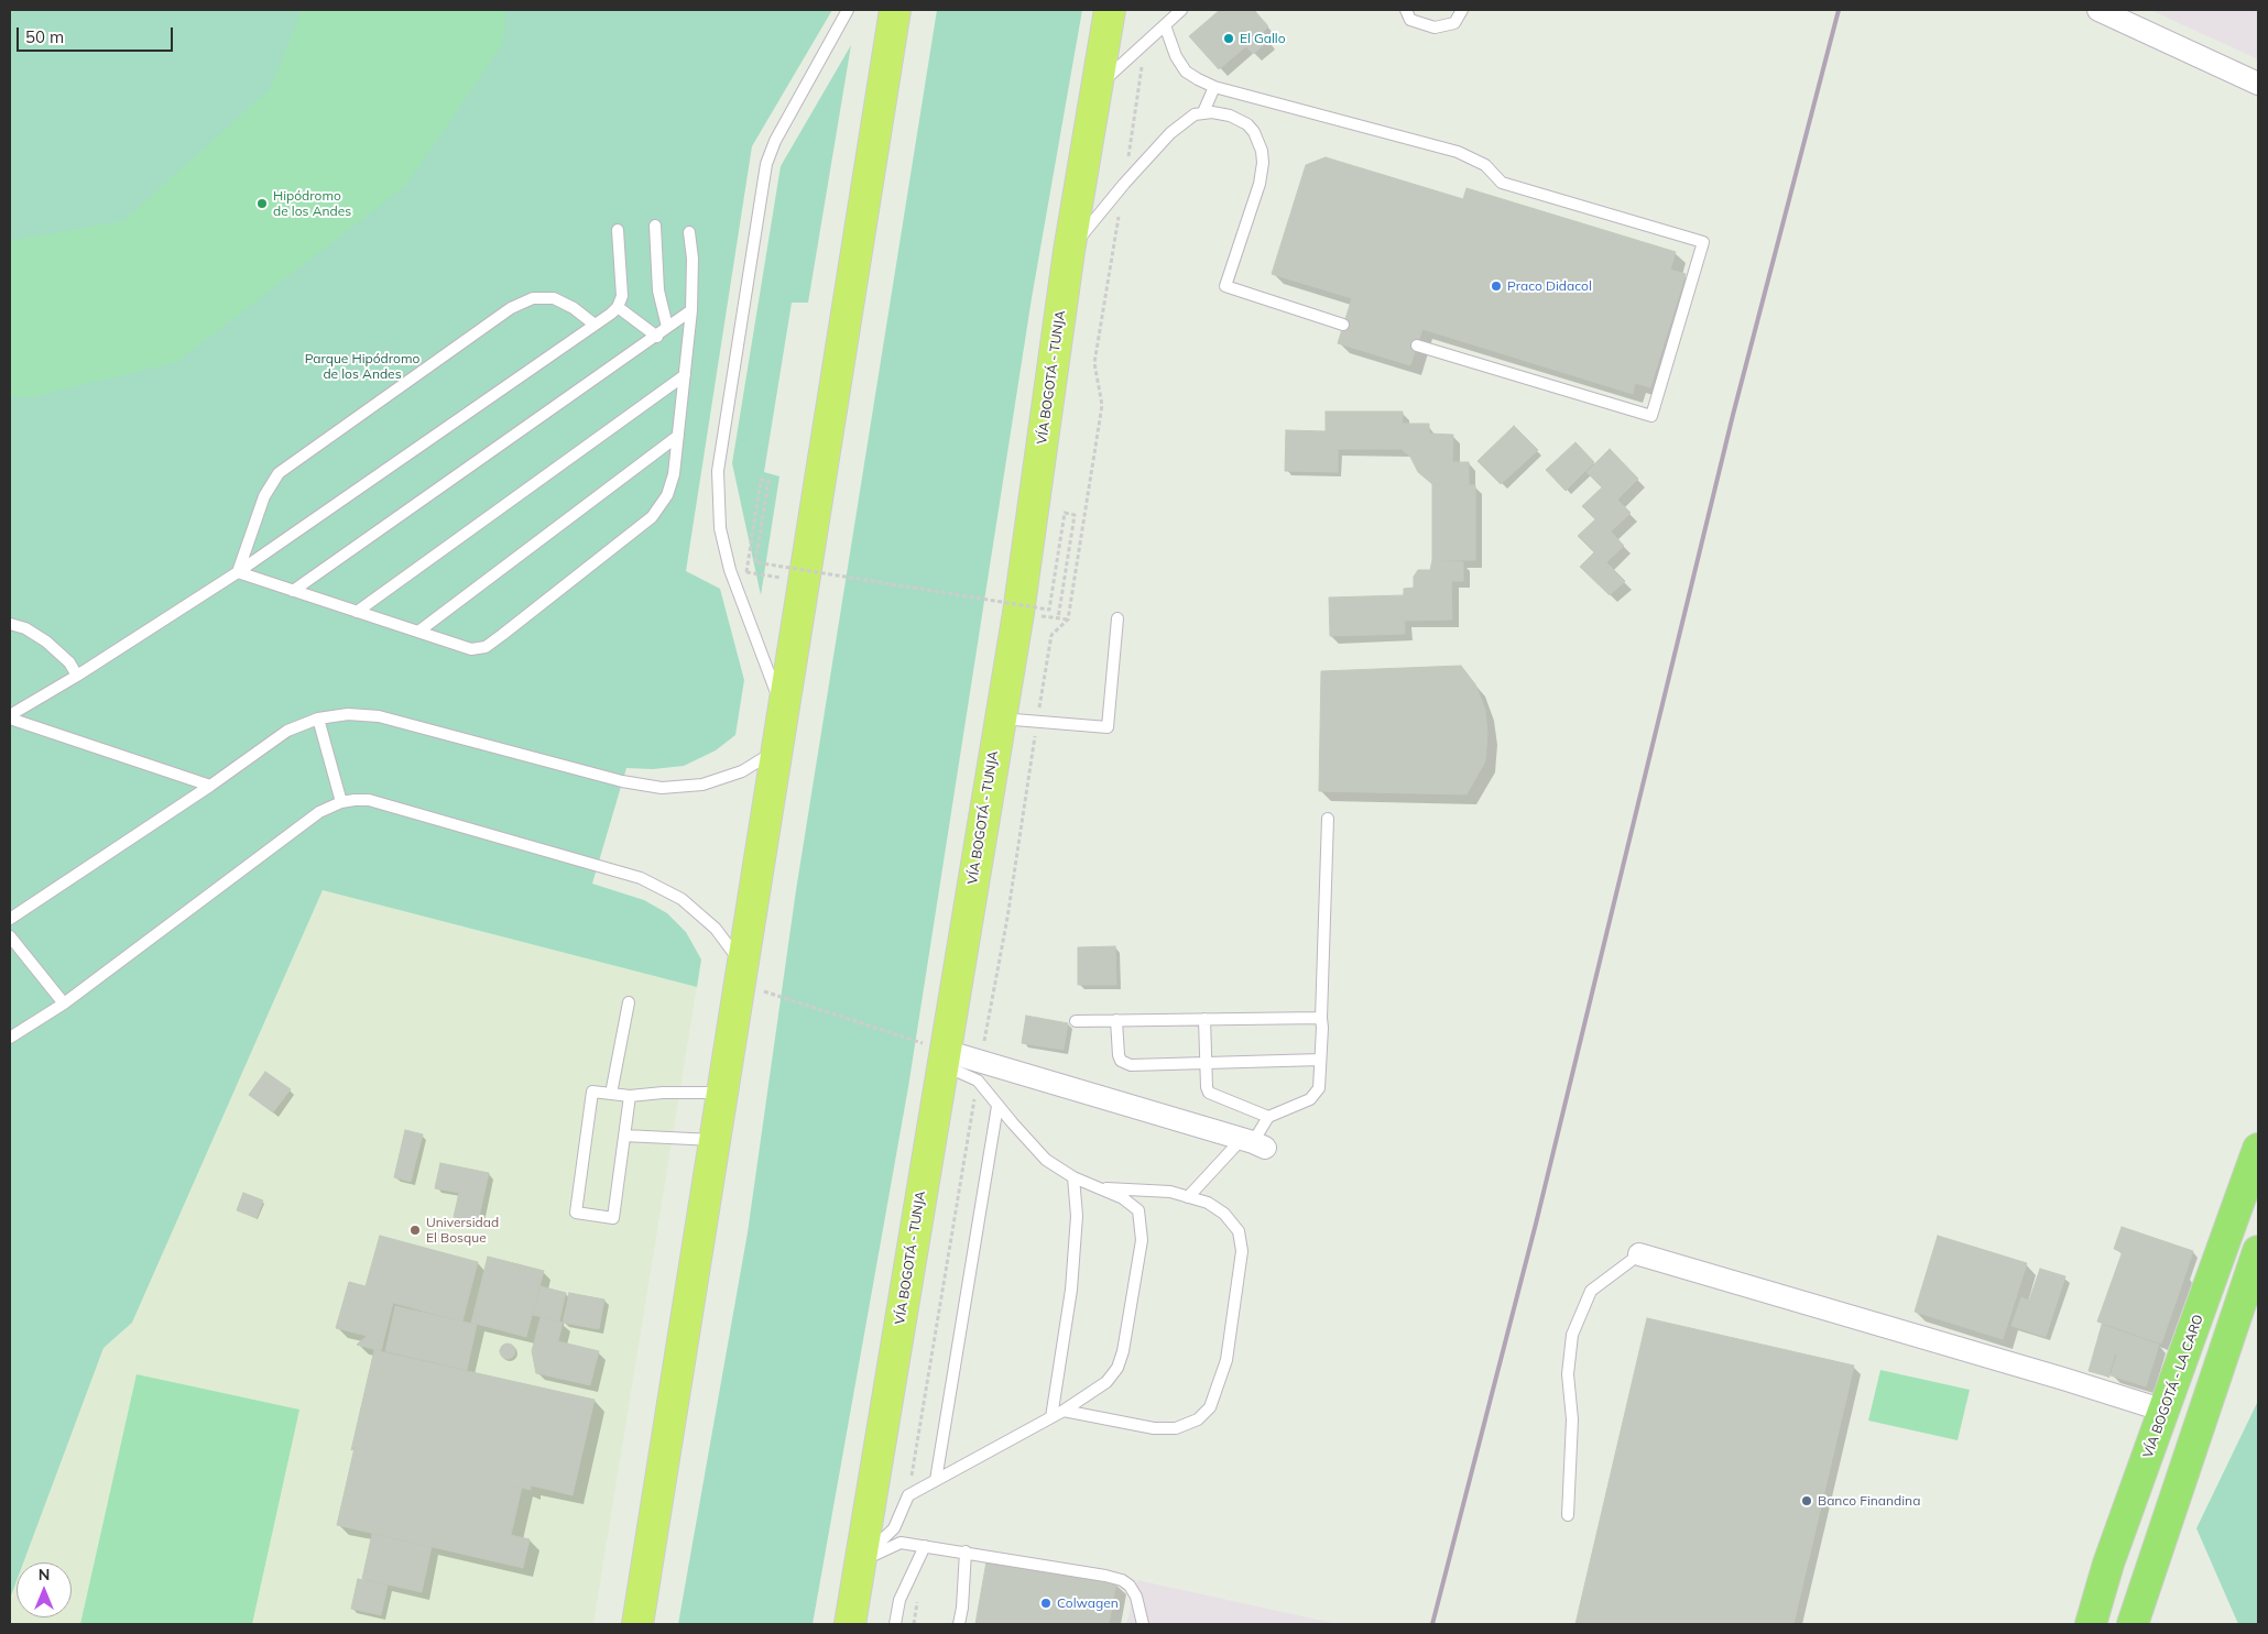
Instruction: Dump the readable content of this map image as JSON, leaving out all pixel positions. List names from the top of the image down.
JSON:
{
  "streets": {
    "highway": ["VÍA BOGOTÁ - TUNJA"],
    "main road": ["VÍA BOGOTÁ - LA CARO"]
  },
  "parks": ["Parque Hipódromo de los Andes"],
  "places": [
    "El Gallo",
    "Hipódromo de los Andes",
    "Praco Didacol",
    "Universidad El Bosque",
    "Banco Finandina",
    "Colwagen"
  ],
  "scale_bar": "50 m",
  "north": "top"
}
